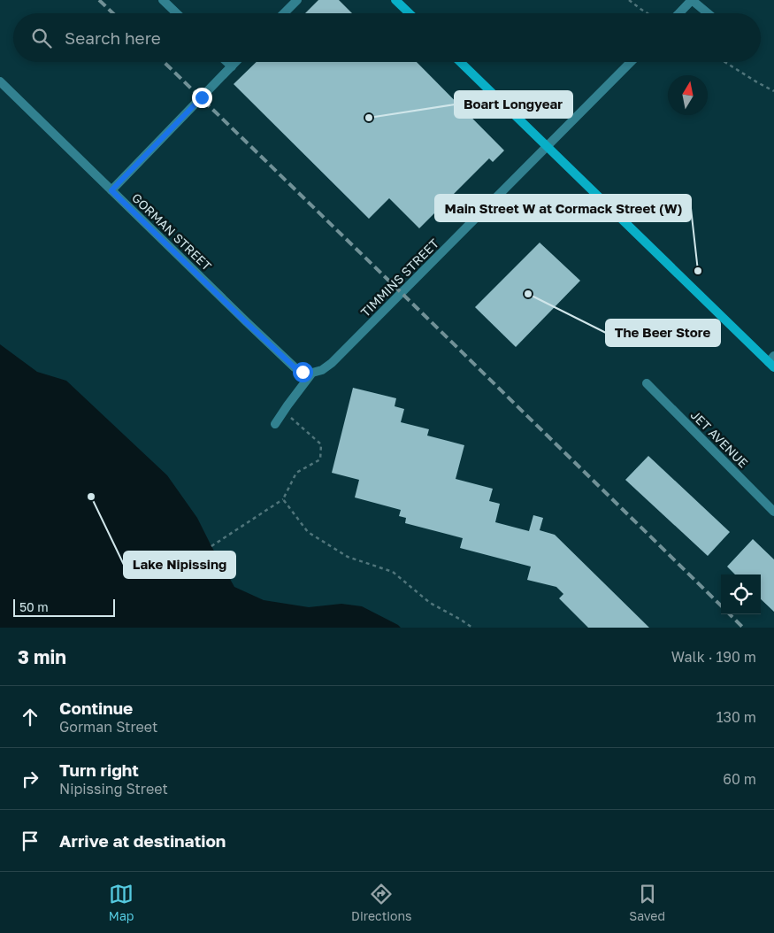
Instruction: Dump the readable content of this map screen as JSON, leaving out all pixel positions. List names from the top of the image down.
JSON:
{
  "streets": {
    "street": ["GORMAN STREET", "TIMMINS STREET", "JET AVENUE"]
  },
  "crossings": [
    ["GORMAN STREET", "TIMMINS STREET"]
  ],
  "places": [
    "Boart Longyear",
    "Main Street W at Cormack Street (W)",
    "The Beer Store",
    "Lake Nipissing"
  ],
  "scale_bar": "50 m",
  "north": "top",
  "page": {
    "search": "Search here",
    "scale": "50 m",
    "heading": ["3 min", "Walk · 190 m"],
    "list": [
      ["Continue", "Gorman Street", "130 m"],
      ["Turn right", "Nipissing Street", "60 m"],
      "Arrive at destination"
    ],
    "nav": ["Map", "Directions", "Saved"]
  }
}
